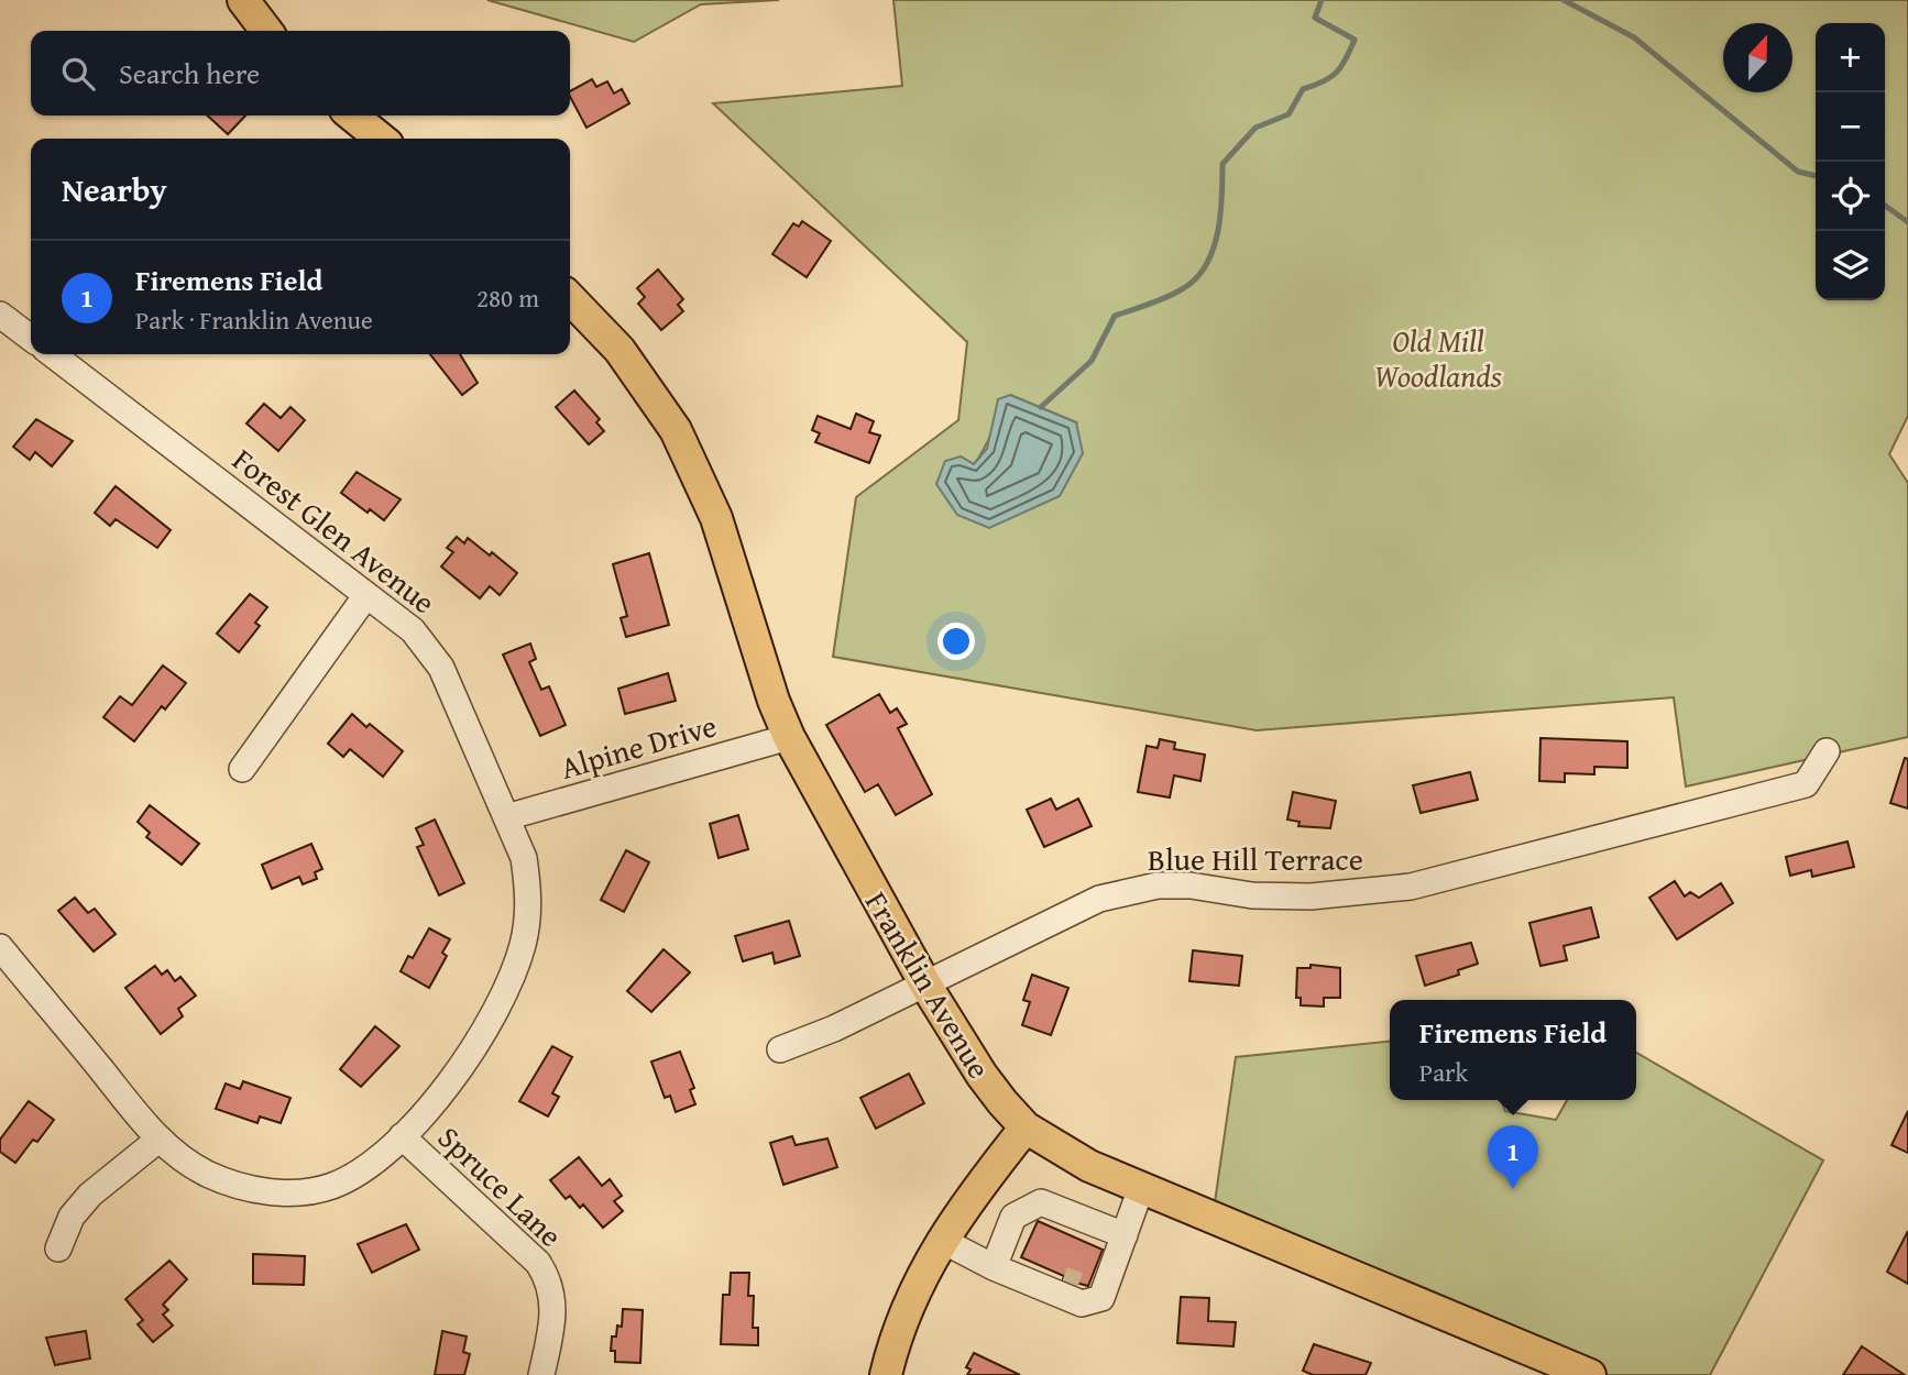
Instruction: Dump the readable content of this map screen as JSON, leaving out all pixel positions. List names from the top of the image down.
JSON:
{
  "streets": {
    "main road": ["Franklin Avenue"],
    "street": [
      "Forest Glen Avenue",
      "Alpine Drive",
      "Blue Hill Terrace",
      "Spruce Lane"
    ]
  },
  "crossings": [
    ["Forest Glen Avenue", "Alpine Drive"],
    ["Forest Glen Avenue", "Spruce Lane"],
    ["Alpine Drive", "Franklin Avenue"],
    ["Blue Hill Terrace", "Franklin Avenue"]
  ],
  "parks": ["Old Mill Woodlands"],
  "north": "top",
  "page": {
    "map_buttons": ["+", "−"],
    "search": "Search here",
    "heading": "Nearby",
    "list": [
      {
        "mark": "1",
        "name": "Firemens Field",
        "note": "Park · Franklin Avenue",
        "value": "280 m"
      }
    ],
    "popup": ["Firemens Field", "Park"],
    "pins": "1"
  }
}
